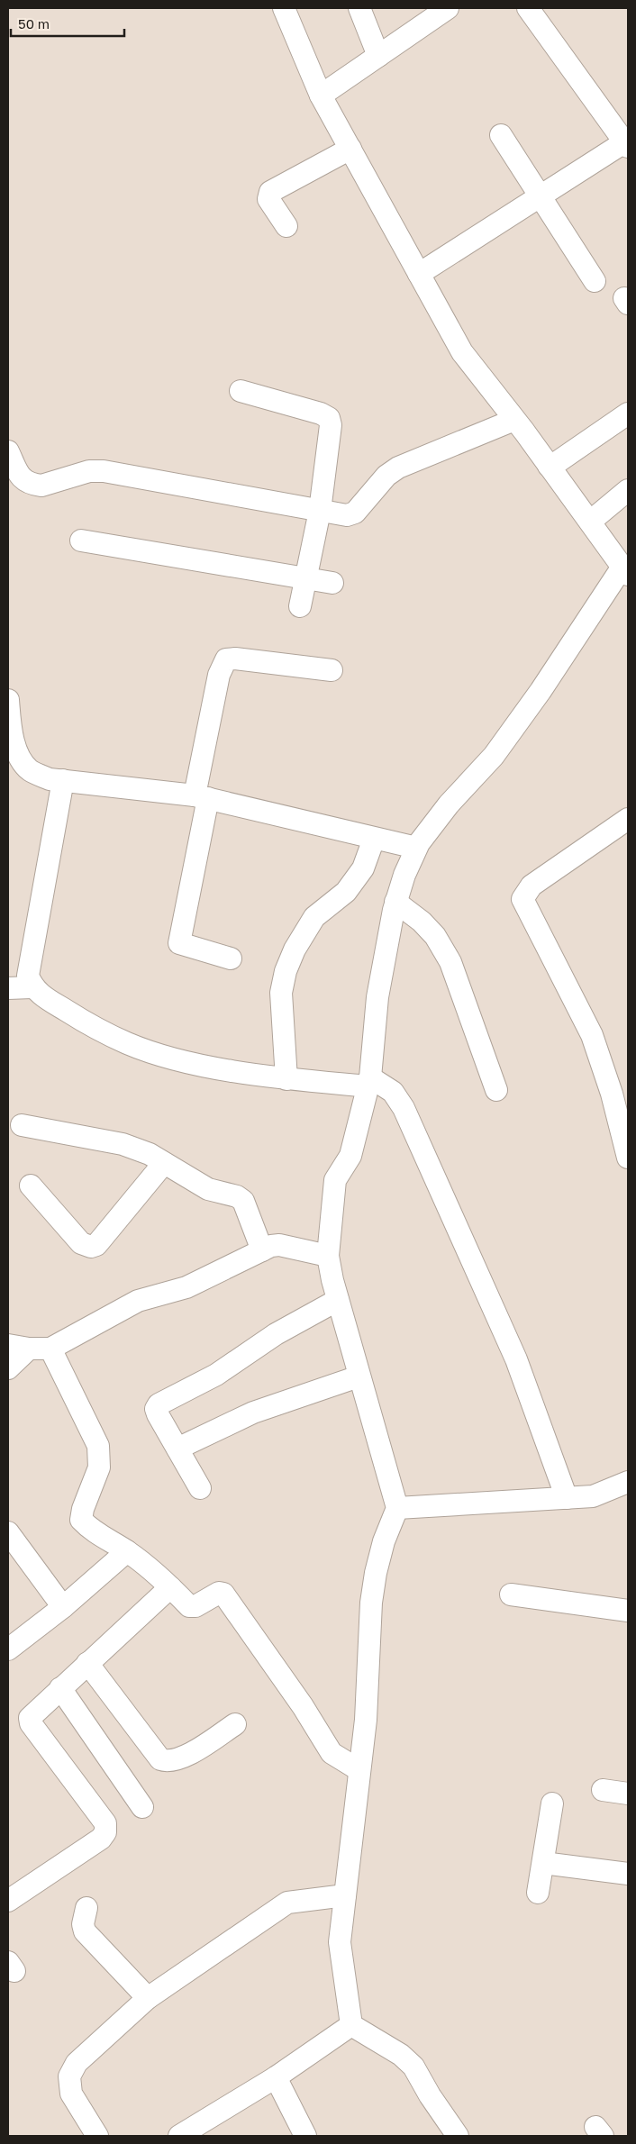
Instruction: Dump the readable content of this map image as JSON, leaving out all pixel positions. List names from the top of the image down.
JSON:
{
  "scale_bar": "50 m"
}
